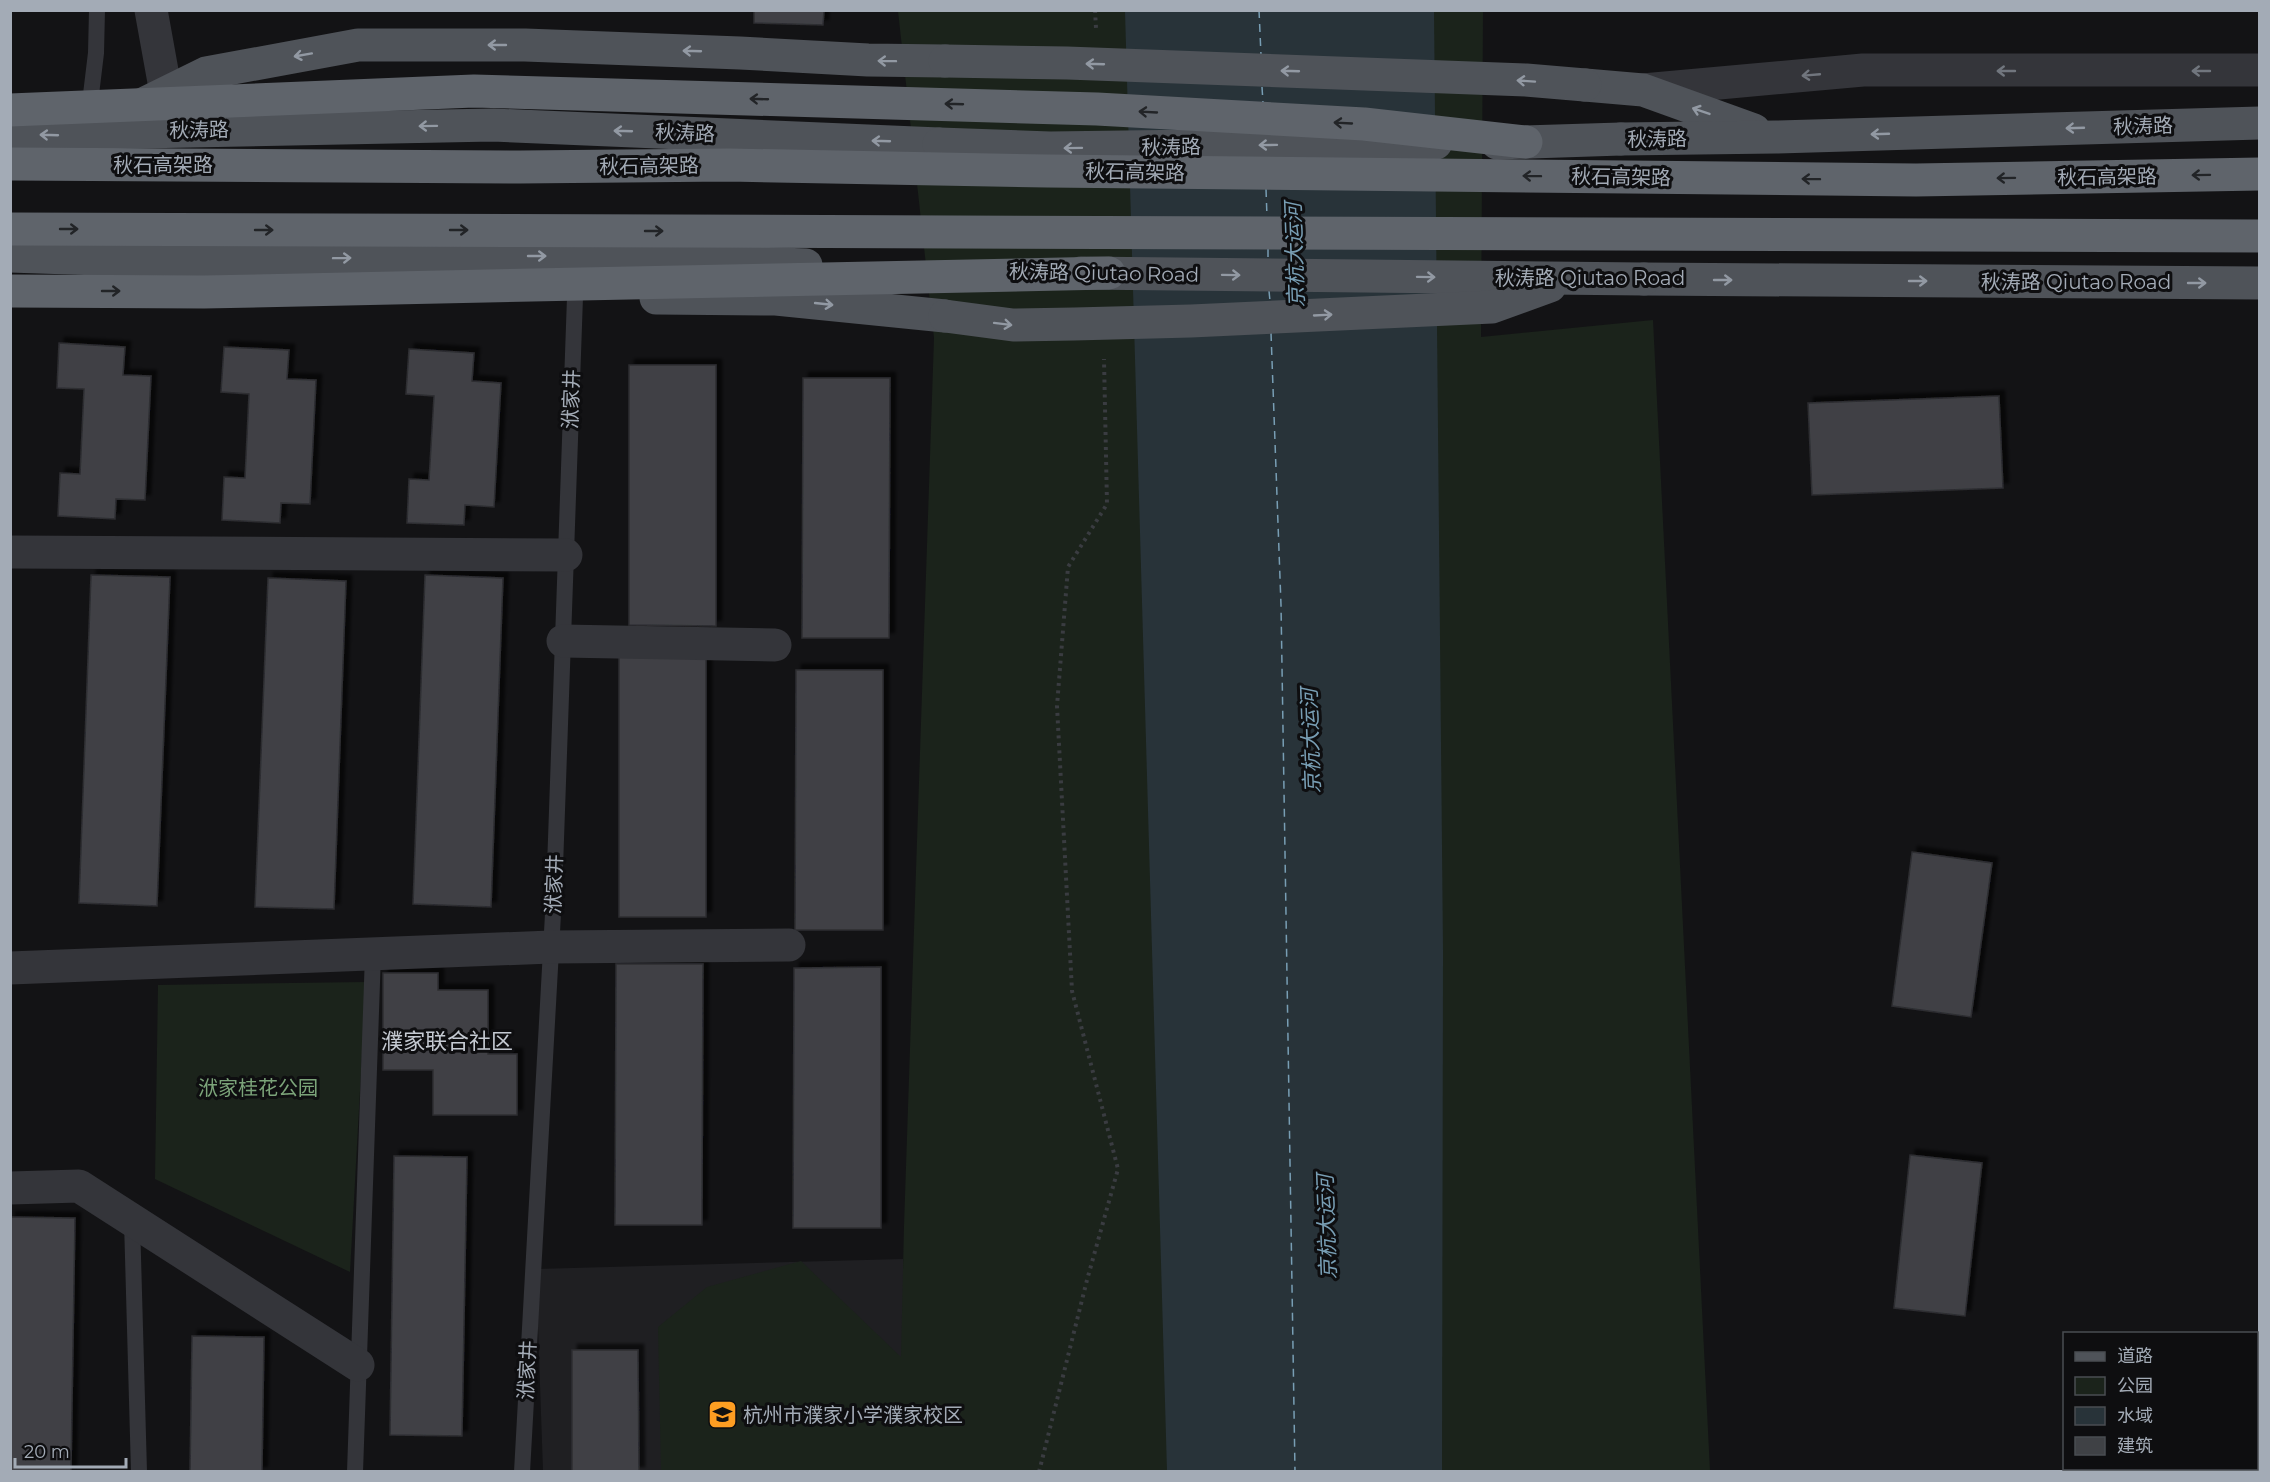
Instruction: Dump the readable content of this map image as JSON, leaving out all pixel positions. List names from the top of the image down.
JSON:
{
  "streets": {
    "highway": ["秋石高架路"],
    "main road": ["秋涛路", "秋涛路 Qiutao Road"],
    "lane": ["洑家井"]
  },
  "districts": ["濮家联合社区"],
  "water": ["京杭大运河"],
  "parks": ["洑家桂花公园"],
  "places": {
    "school or university": ["杭州市濮家小学濮家校区"]
  },
  "legend": [
    "道路",
    "公园",
    "水域",
    "建筑"
  ],
  "scale_bar": "20 m"
}
